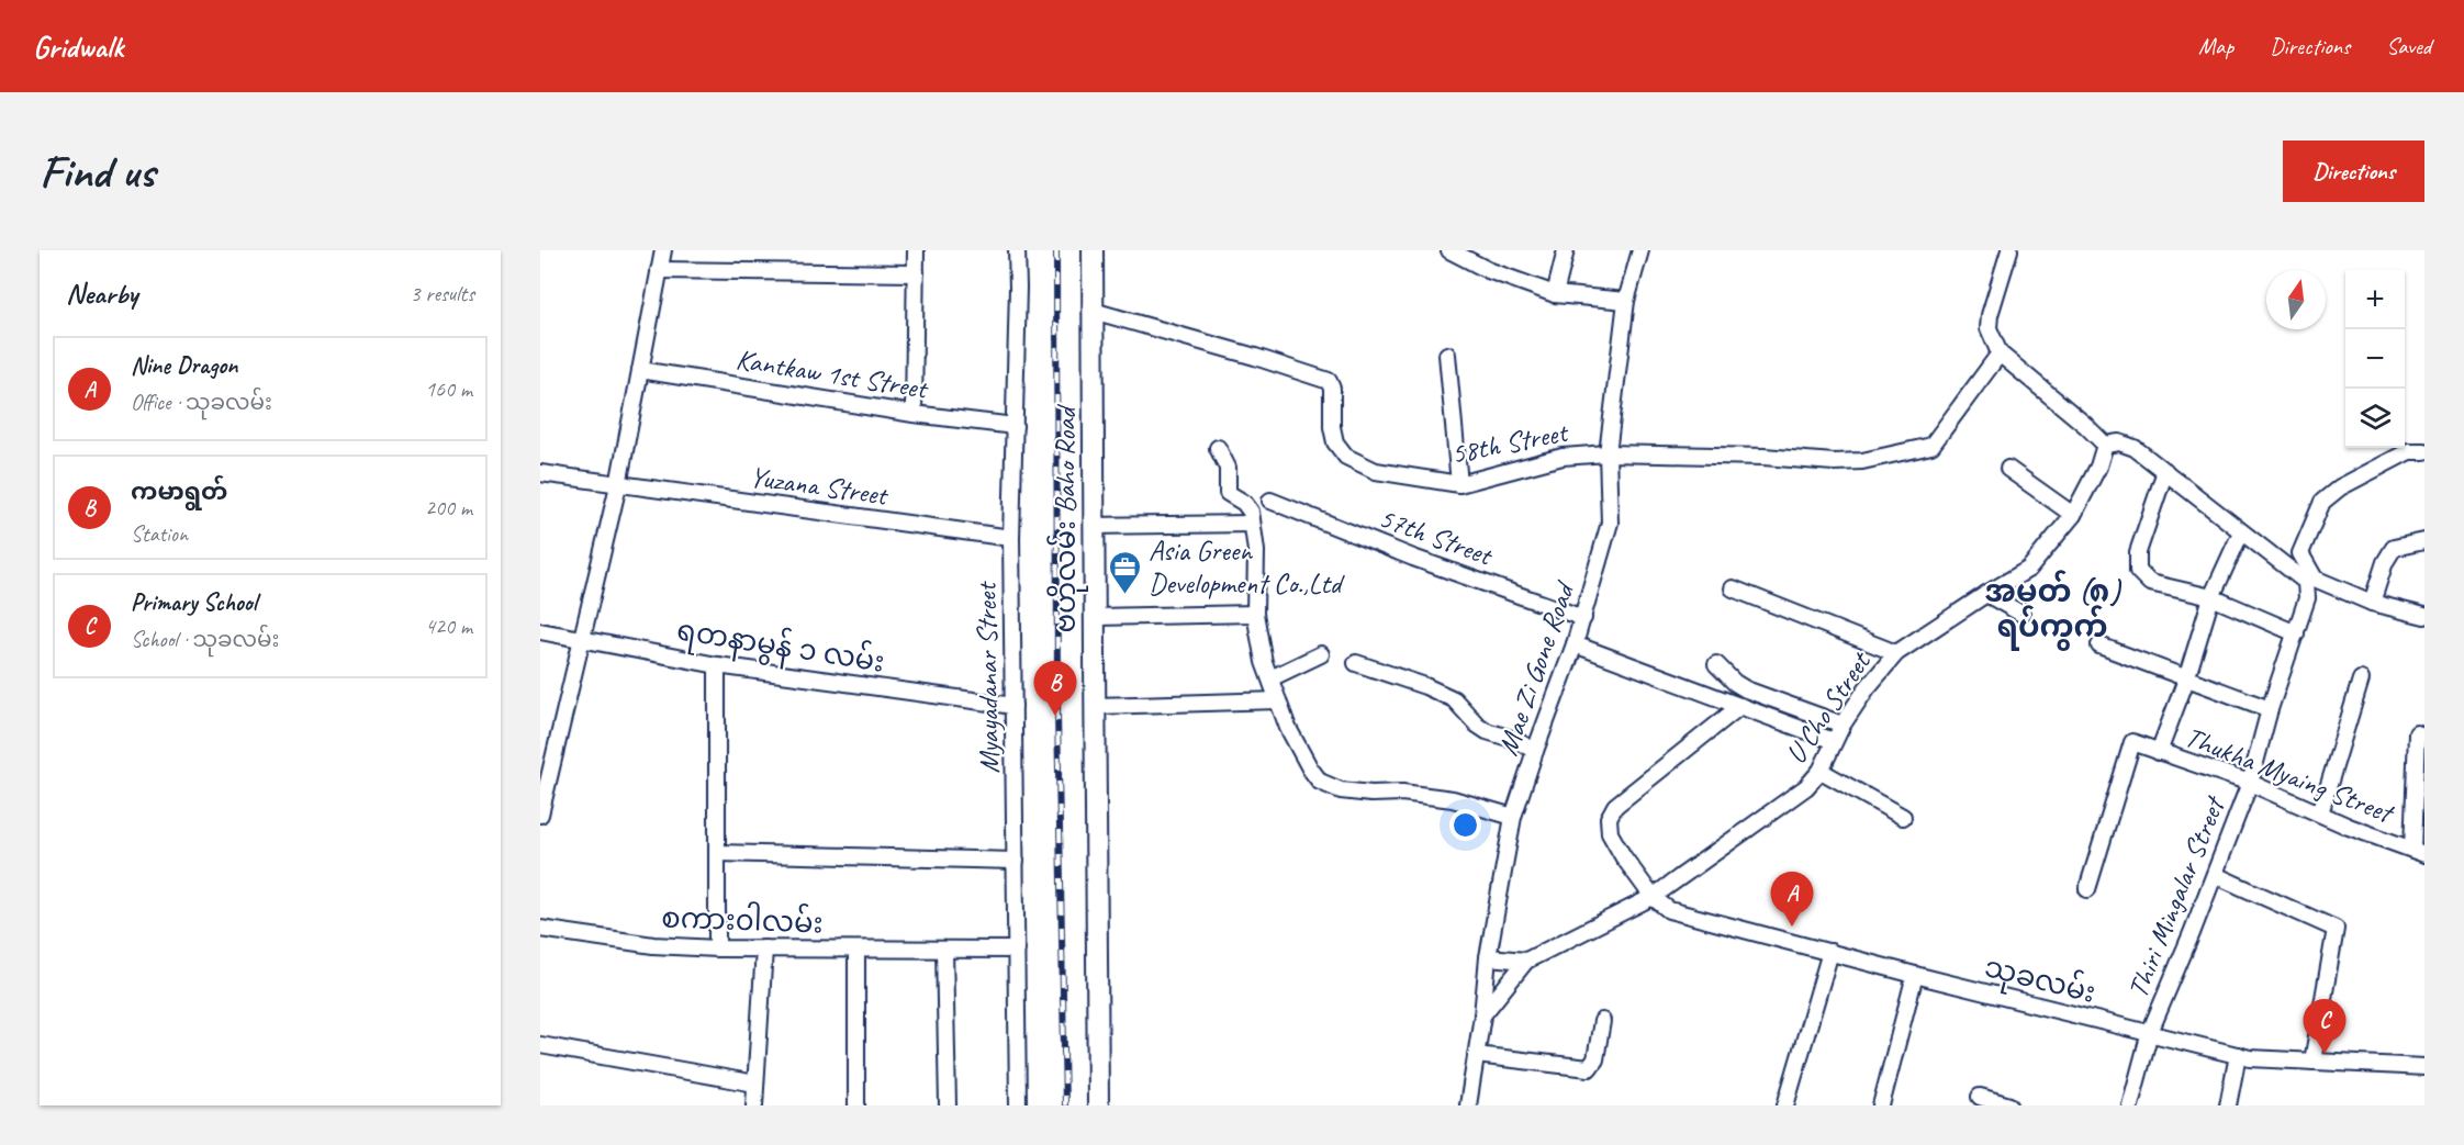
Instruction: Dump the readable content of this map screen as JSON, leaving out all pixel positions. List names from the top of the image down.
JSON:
{
  "streets": {
    "main road": ["ဗဟိုလမ်း Baho Road"],
    "street": [
      "Kantkaw 1st Street",
      "58th Street",
      "Yuzana Street",
      "57th Street",
      "ရတနာမွန် ၁ လမ်း",
      "Mae Zi Gone Road",
      "Myayadanar Street",
      "U Cho Street",
      "Thukha Myaing Street",
      "Thiri Mingalar Street",
      "စကား၀ါလမ်း",
      "သုခလမ်း"
    ]
  },
  "crossings": [
    ["Kantkaw 1st Street", "Myayadanar Street"],
    ["58th Street", "ဗဟိုလမ်း Baho Road"],
    ["58th Street", "Mae Zi Gone Road"],
    ["Yuzana Street", "Myayadanar Street"],
    ["57th Street", "Mae Zi Gone Road"],
    ["ရတနာမွန် ၁ လမ်း", "Myayadanar Street"],
    ["Mae Zi Gone Road", "U Cho Street"],
    ["Myayadanar Street", "စကား၀ါလမ်း"],
    ["U Cho Street", "သုခလမ်း"],
    ["Thukha Myaing Street", "Thiri Mingalar Street"],
    ["Thiri Mingalar Street", "သုခလမ်း"]
  ],
  "districts": ["အမှတ် (၈) ရပ်ကွက်"],
  "places": {
    "office": ["Asia Green Development Co.,Ltd"]
  },
  "north": "top",
  "page": {
    "header": "Gridwalk",
    "nav": ["Map", "Directions", "Saved"],
    "buttons": "Directions",
    "title": "Find us",
    "heading": ["Nearby", "3 results"],
    "map_buttons": ["+", "−"],
    "list": [
      {
        "mark": "A",
        "name": "Nine Dragon",
        "note": "Office · သုခလမ်း",
        "value": "160 m"
      },
      {
        "mark": "B",
        "name": "ကမာရွတ်",
        "note": "Station",
        "value": "200 m"
      },
      {
        "mark": "C",
        "name": "Primary School",
        "note": "School · သုခလမ်း",
        "value": "420 m"
      }
    ],
    "pins": ["B", "A", "C"]
  }
}
